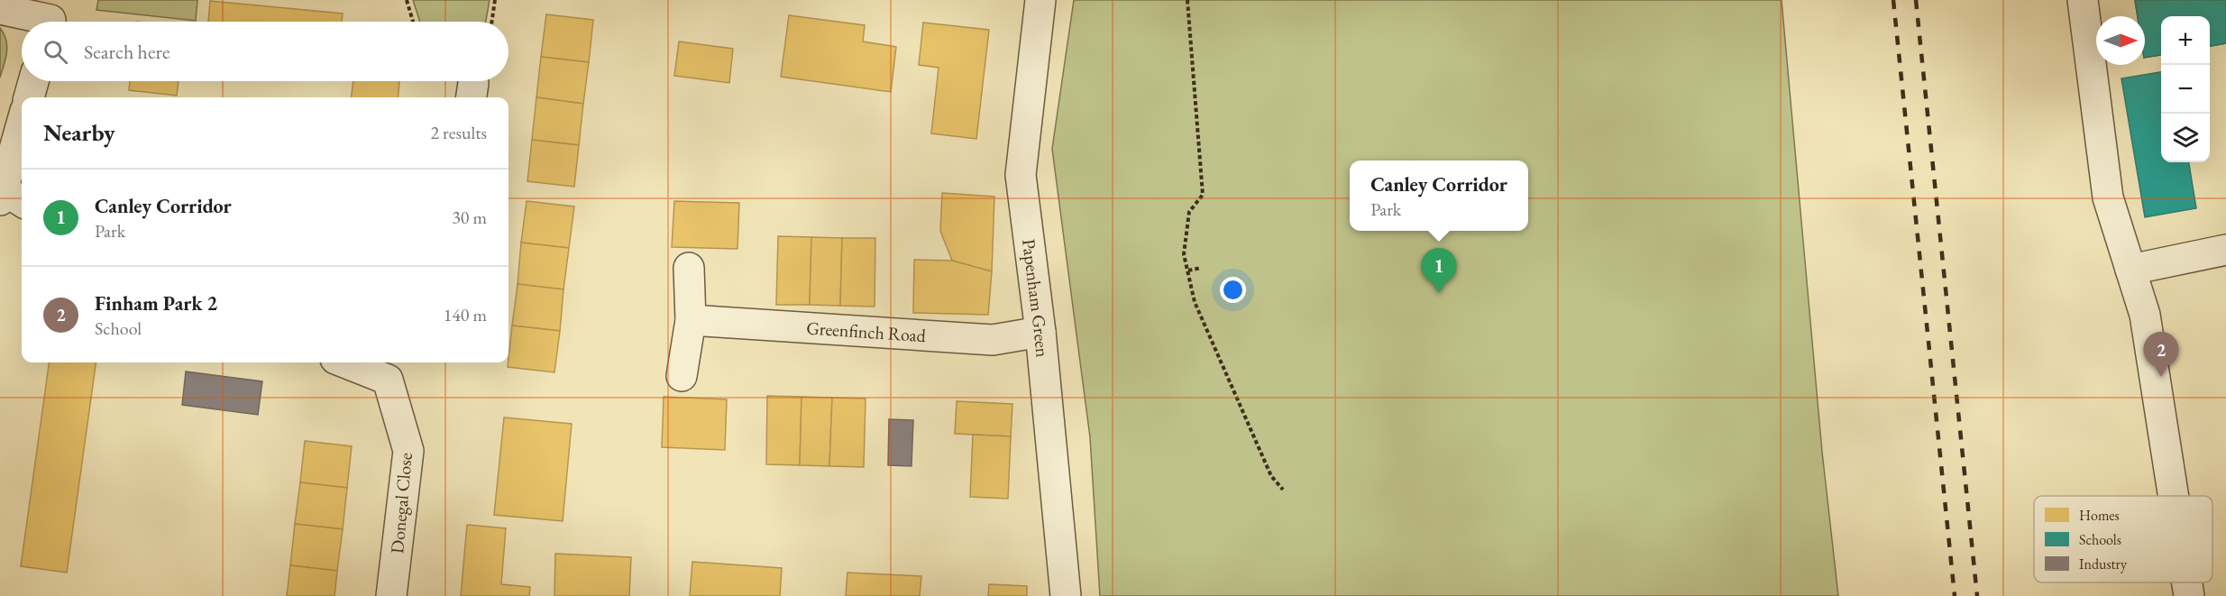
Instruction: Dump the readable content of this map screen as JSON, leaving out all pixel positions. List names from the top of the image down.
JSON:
{
  "streets": {
    "street": ["Papenham Green", "Greenfinch Road", "Donegal Close"]
  },
  "crossings": [
    ["Papenham Green", "Greenfinch Road"]
  ],
  "legend": ["Homes", "Schools", "Industry"],
  "north": "right",
  "page": {
    "map_buttons": ["+", "−"],
    "search": "Search here",
    "heading": ["Nearby", "2 results"],
    "popup": ["Canley Corridor", "Park"],
    "list": [
      {
        "mark": "1",
        "name": "Canley Corridor",
        "note": "Park",
        "value": "30 m"
      },
      {
        "mark": "2",
        "name": "Finham Park 2",
        "note": "School",
        "value": "140 m"
      }
    ],
    "pins": ["1", "2"]
  }
}
